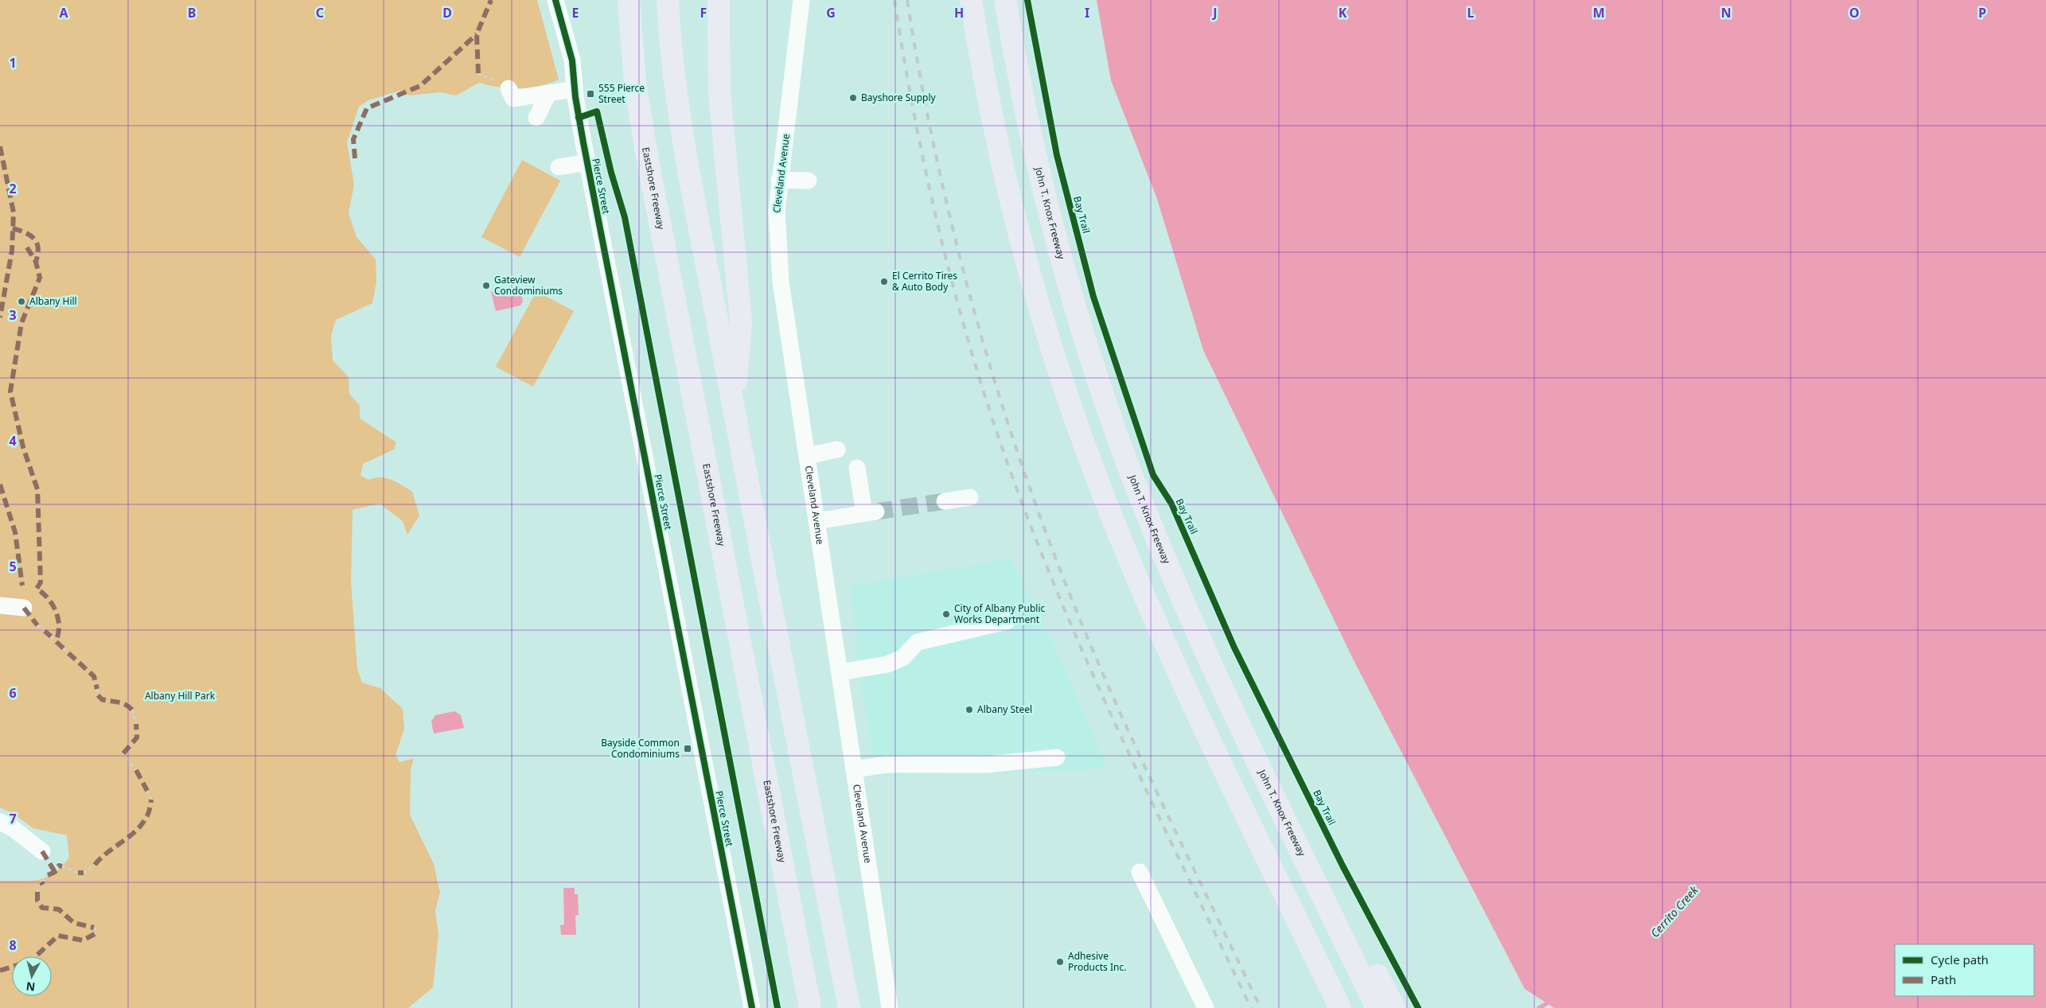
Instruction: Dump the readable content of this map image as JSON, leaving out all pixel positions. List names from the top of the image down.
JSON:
{
  "streets": {
    "highway": ["Eastshore Freeway", "John T. Knox Freeway"],
    "street": ["Cleveland Avenue", "Pierce Street"],
    "cycle path": ["Bay Trail"]
  },
  "water": ["Cerrito Creek"],
  "parks": ["Albany Hill Park"],
  "places": {
    "transit": ["555 Pierce Street", "Bayside Common Condominiums"],
    "other": [
      "Bayshore Supply",
      "El Cerrito Tires & Auto Body",
      "Gateview Condominiums",
      "Albany Hill",
      "City of Albany Public Works Department",
      "Albany Steel",
      "Adhesive Products Inc."
    ]
  },
  "legend": ["Cycle path", "Path"],
  "north": "bottom",
  "grid": {
    "columns": [
      "A",
      "B",
      "C",
      "D",
      "E",
      "F",
      "G",
      "H",
      "I",
      "J",
      "K",
      "L",
      "M",
      "N",
      "O",
      "P"
    ],
    "rows": [
      "1",
      "2",
      "3",
      "4",
      "5",
      "6",
      "7",
      "8"
    ]
  }
}
